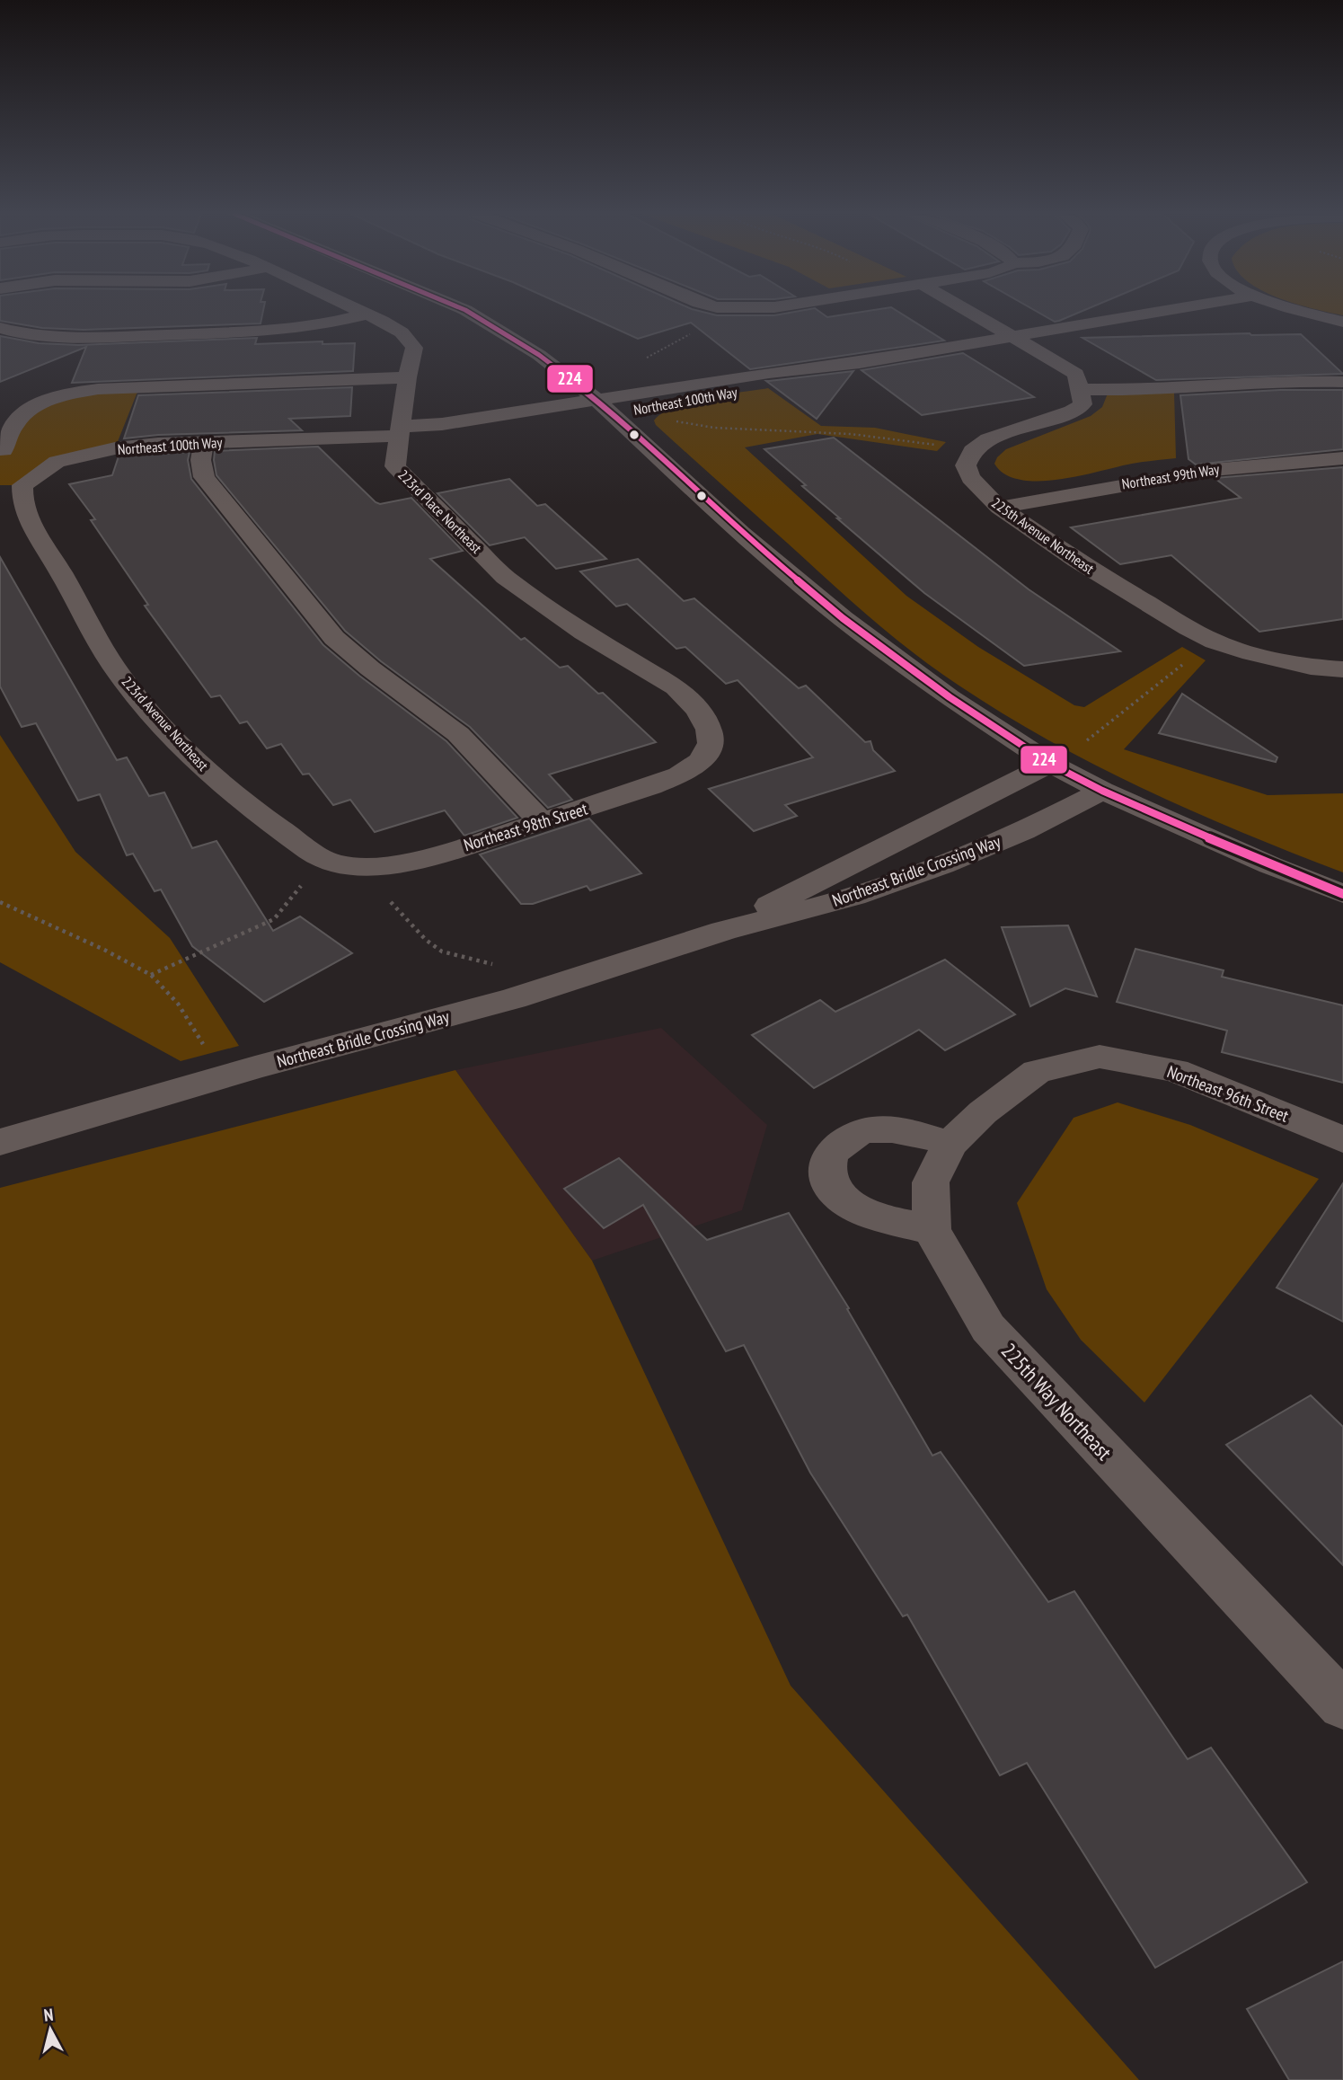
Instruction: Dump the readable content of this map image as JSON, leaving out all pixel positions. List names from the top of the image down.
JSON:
{
  "streets": {
    "street": [
      "Northeast 100th Way",
      "Northeast 99th Way",
      "223rd Place Northeast",
      "225th Avenue Northeast",
      "223rd Avenue Northeast",
      "Northeast 98th Street",
      "Northeast Bridle Crossing Way",
      "Northeast 96th Street",
      "225th Way Northeast"
    ]
  },
  "crossings": [
    ["Northeast 100th Way", "223rd Place Northeast"],
    ["Northeast 100th Way", "223rd Avenue Northeast"],
    ["Northeast 99th Way", "225th Avenue Northeast"],
    ["223rd Place Northeast", "Northeast 98th Street"],
    ["223rd Avenue Northeast", "Northeast 98th Street"],
    ["Northeast 96th Street", "225th Way Northeast"]
  ],
  "lines": ["transit line 224"],
  "north": "top"
}
